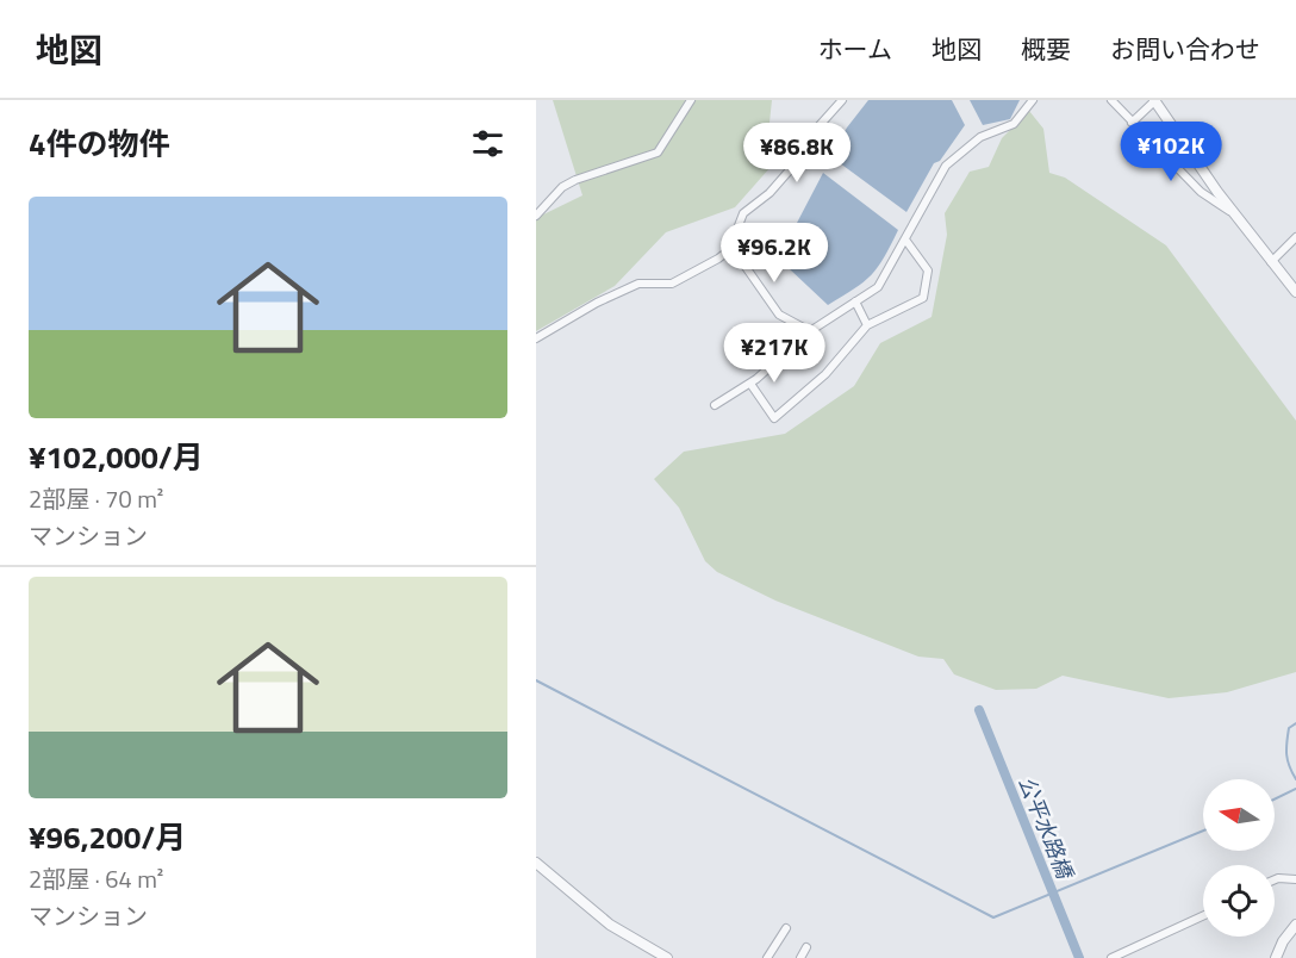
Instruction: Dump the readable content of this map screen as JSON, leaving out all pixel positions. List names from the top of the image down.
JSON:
{
  "water": ["公平水路橋"],
  "north": "left",
  "page": {
    "header": "地図",
    "nav": [
      "ホーム",
      "地図",
      "概要",
      "お問い合わせ"
    ],
    "heading": "4件の物件",
    "price": [
      "¥102K",
      "¥86.8K",
      "¥96.2K",
      "¥217K"
    ],
    "list": [
      {
        "name": "¥102,000/月",
        "note": "2部屋 · 70 m² · マンション"
      },
      {
        "name": "¥96,200/月",
        "note": "2部屋 · 64 m² · マンション"
      }
    ]
  }
}
